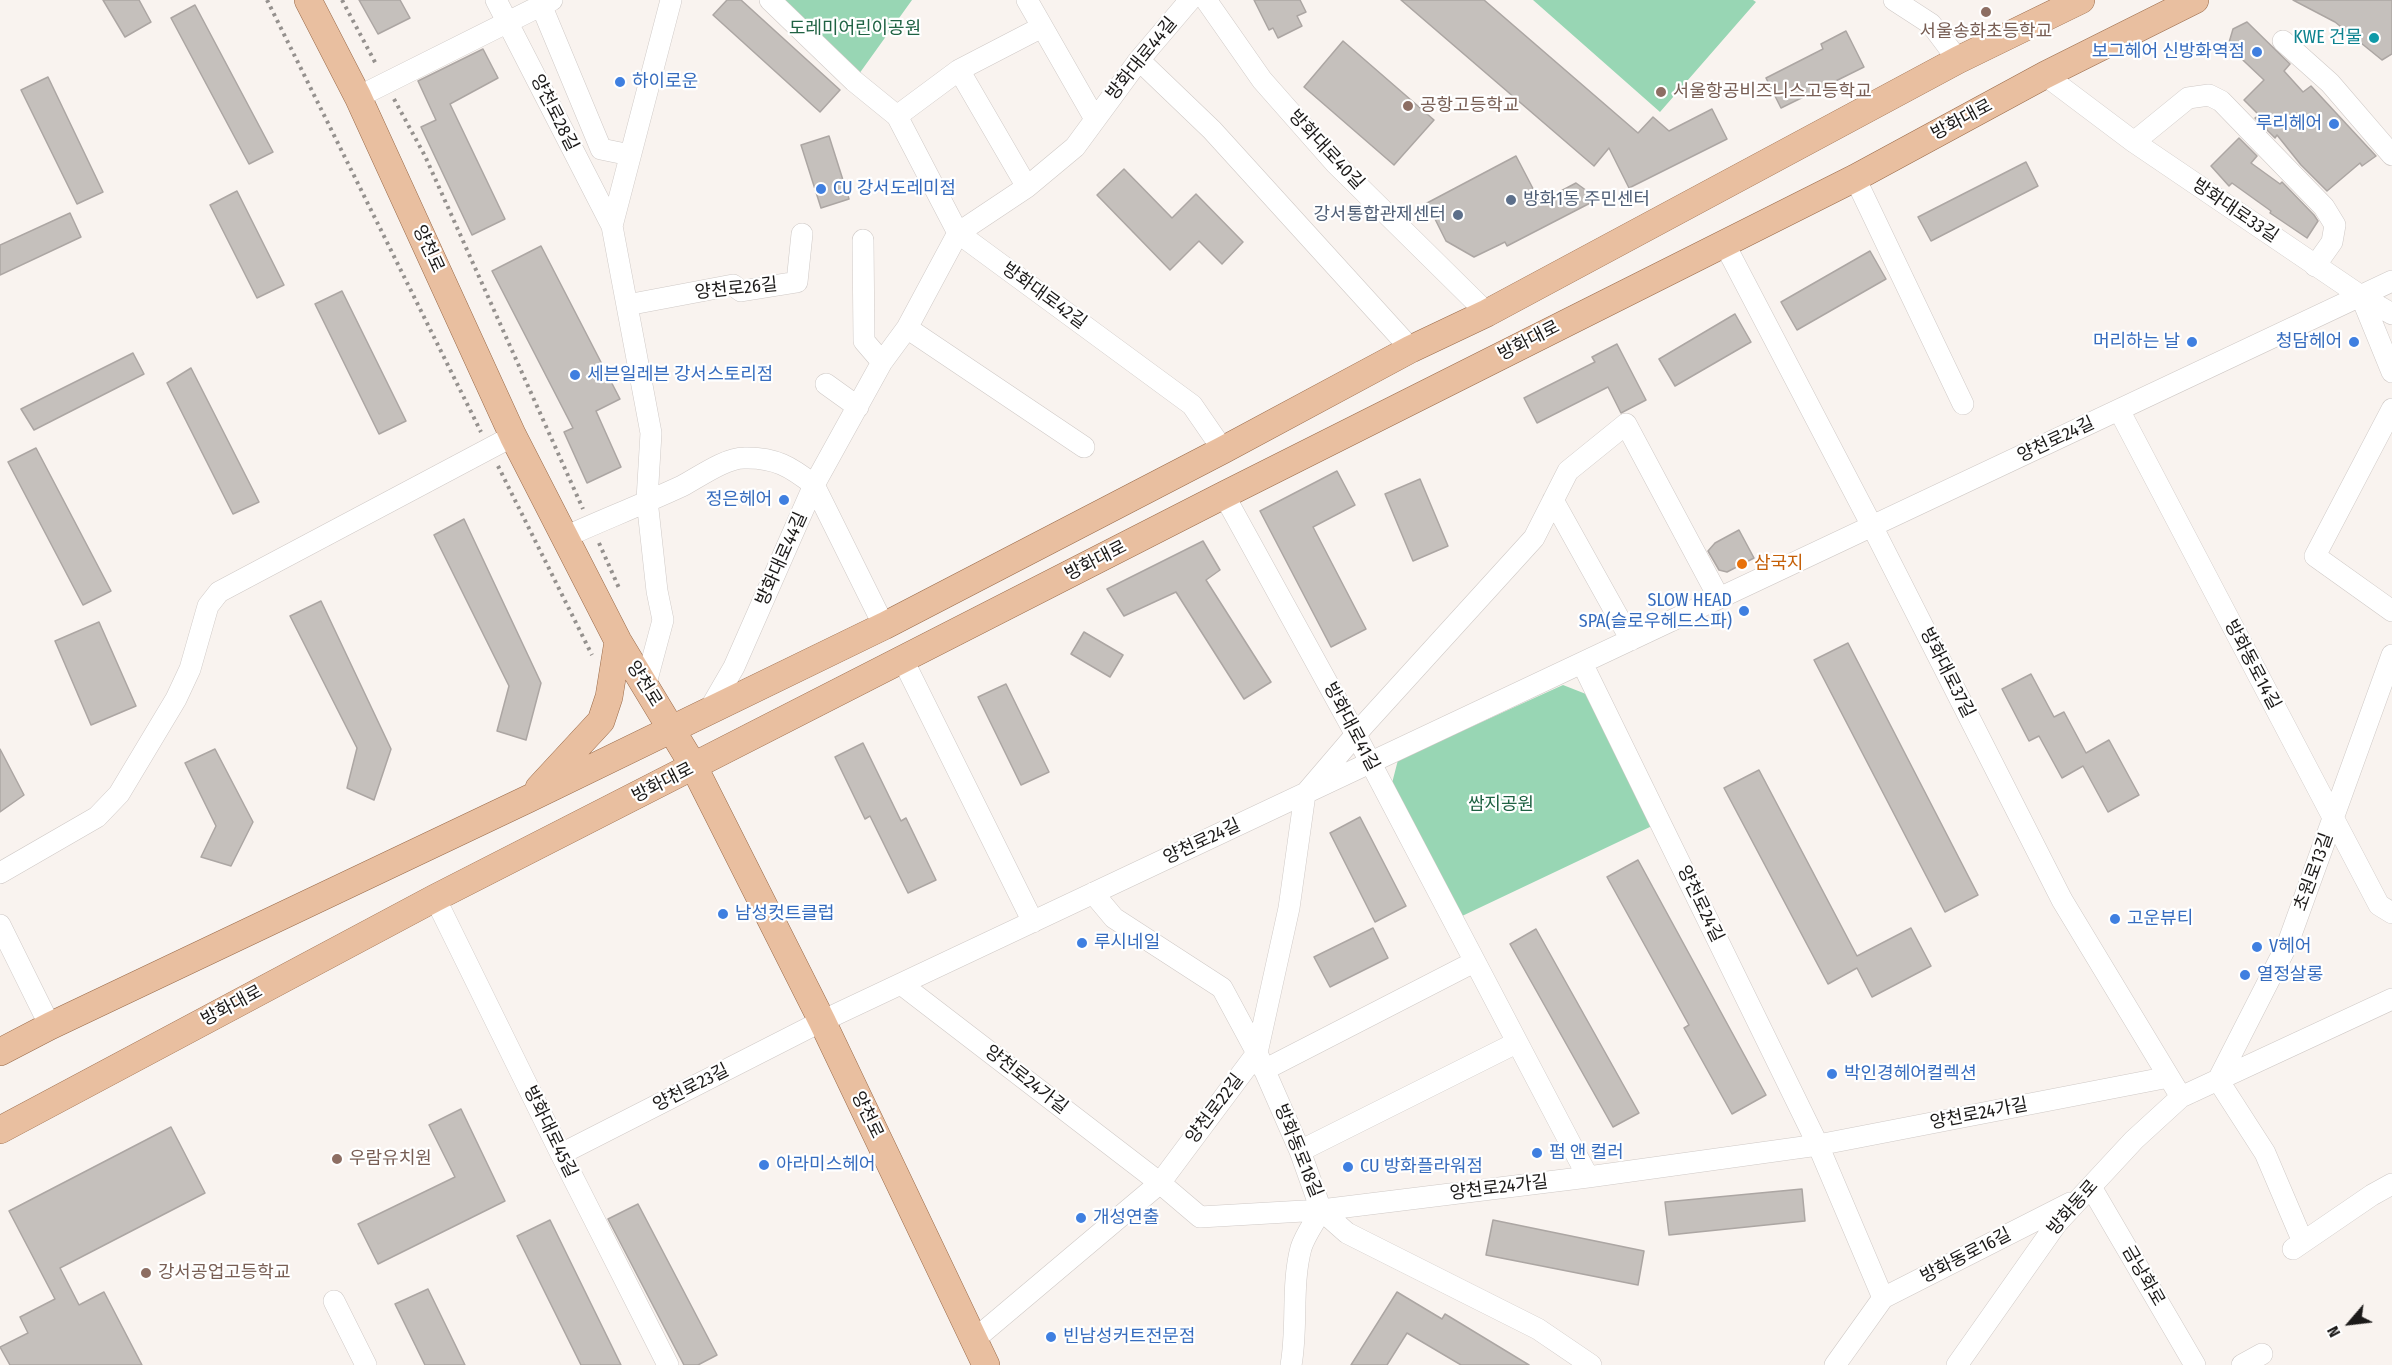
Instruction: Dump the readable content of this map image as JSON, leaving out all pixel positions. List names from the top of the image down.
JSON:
{
  "streets": {
    "main road": ["방화대로", "양천로"],
    "street": [
      "방화대로44길",
      "양천로28길",
      "방화대로40길",
      "방화대로33길",
      "양천로26길",
      "방화대로42길",
      "양천로24길",
      "방화동로14길",
      "방화대로37길",
      "방화대로41길",
      "초원로13길",
      "양천로24가길",
      "양천로23길",
      "양천로22길",
      "방화대로45길",
      "방화동로18길",
      "방화동로",
      "방화동로16길",
      "금낭화로"
    ]
  },
  "crossings": [
    ["방화대로44길", "방화대로42길"],
    ["방화대로", "방화대로33길"],
    ["방화대로", "양천로"],
    ["방화대로", "방화대로37길"],
    ["방화대로", "방화대로41길"],
    ["방화대로", "방화대로45길"],
    ["방화대로33길", "양천로24길"],
    ["양천로", "양천로24길"],
    ["양천로", "양천로23길"],
    ["양천로", "양천로22길"],
    ["양천로24길", "방화동로14길"],
    ["양천로24길", "방화대로37길"],
    ["양천로24길", "방화대로41길"],
    ["양천로24길", "양천로24가길"],
    ["양천로24길", "양천로23길"],
    ["양천로24길", "양천로22길"],
    ["양천로24길", "방화동로18길"],
    ["방화동로14길", "초원로13길"],
    ["방화대로37길", "양천로24가길"],
    ["방화대로37길", "방화동로"],
    ["방화대로41길", "양천로24가길"],
    ["초원로13길", "방화동로"],
    ["양천로24가길", "양천로22길"],
    ["양천로24가길", "방화동로18길"],
    ["양천로23길", "방화대로45길"],
    ["양천로22길", "방화동로18길"],
    ["방화동로", "방화동로16길"],
    ["방화동로", "금낭화로"],
    ["방화동로16길", "금낭화로"]
  ],
  "parks": ["도레미어린이공원", "쌈지공원"],
  "places": [
    "서울송화초등학교",
    "KWE 건물",
    "보그헤어 신방화역점",
    "하이로운",
    "서울항공비즈니스고등학교",
    "공항고등학교",
    "루리헤어",
    "CU 강서도레미점",
    "방화1동 주민센터",
    "강서통합관제센터",
    "머리하는 날",
    "청담헤어",
    "세븐일레븐 강서스토리점",
    "정은헤어",
    "삼국지",
    "SLOW HEAD SPA(슬로우헤드스파)",
    "남성컷트클럽",
    "고운뷰티",
    "루시네일",
    "V헤어",
    "열정살롱",
    "박인경헤어컬렉션",
    "펌 앤 컬러",
    "우람유치원",
    "아라미스헤어",
    "CU 방화플라워점",
    "개성연출",
    "강서공업고등학교",
    "빈남성커트전문점"
  ],
  "north": "bottom left"
}
